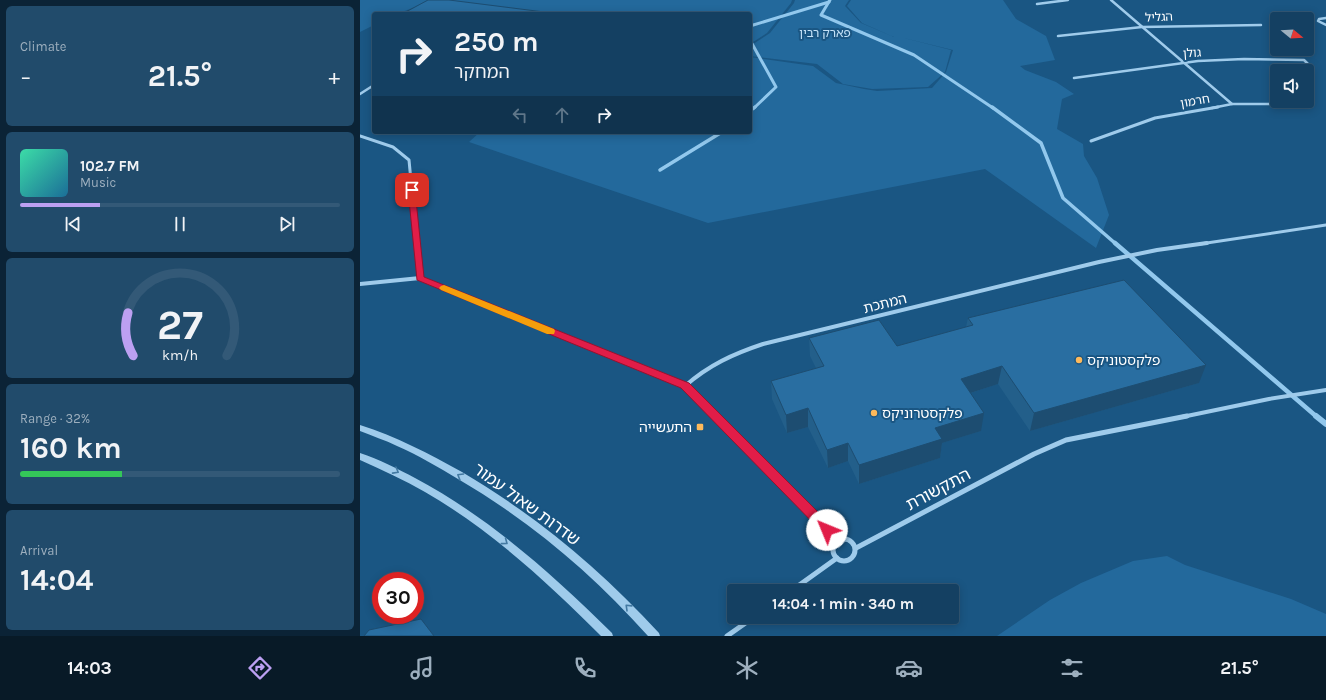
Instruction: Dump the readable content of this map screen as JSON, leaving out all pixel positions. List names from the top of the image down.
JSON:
{
  "streets": {
    "street": [
      "הגליל",
      "גולן",
      "חרמון",
      "המתכת",
      "התקשורת",
      "שדרות שאול עמור"
    ]
  },
  "parks": ["פארק רבין"],
  "places": {
    "other": ["פלקסטוניקס", "פלקסטרוניקס"],
    "transit": ["התעשייה"]
  },
  "north": "right",
  "page": {
    "tile": [
      "Climate",
      ["Range · 32%", "160 km"],
      ["Arrival", "14:04"]
    ],
    "turn": ["250 m", "המחקר"],
    "heat": ["−", "21.5°", "+"],
    "song": ["102.7 FM", "Music"],
    "limit": "30",
    "trip": "14:04 · 1 min · 340 m",
    "tabs": ["14:03", "21.5°"],
    "gauge": ["27", "km/h"]
  }
}
